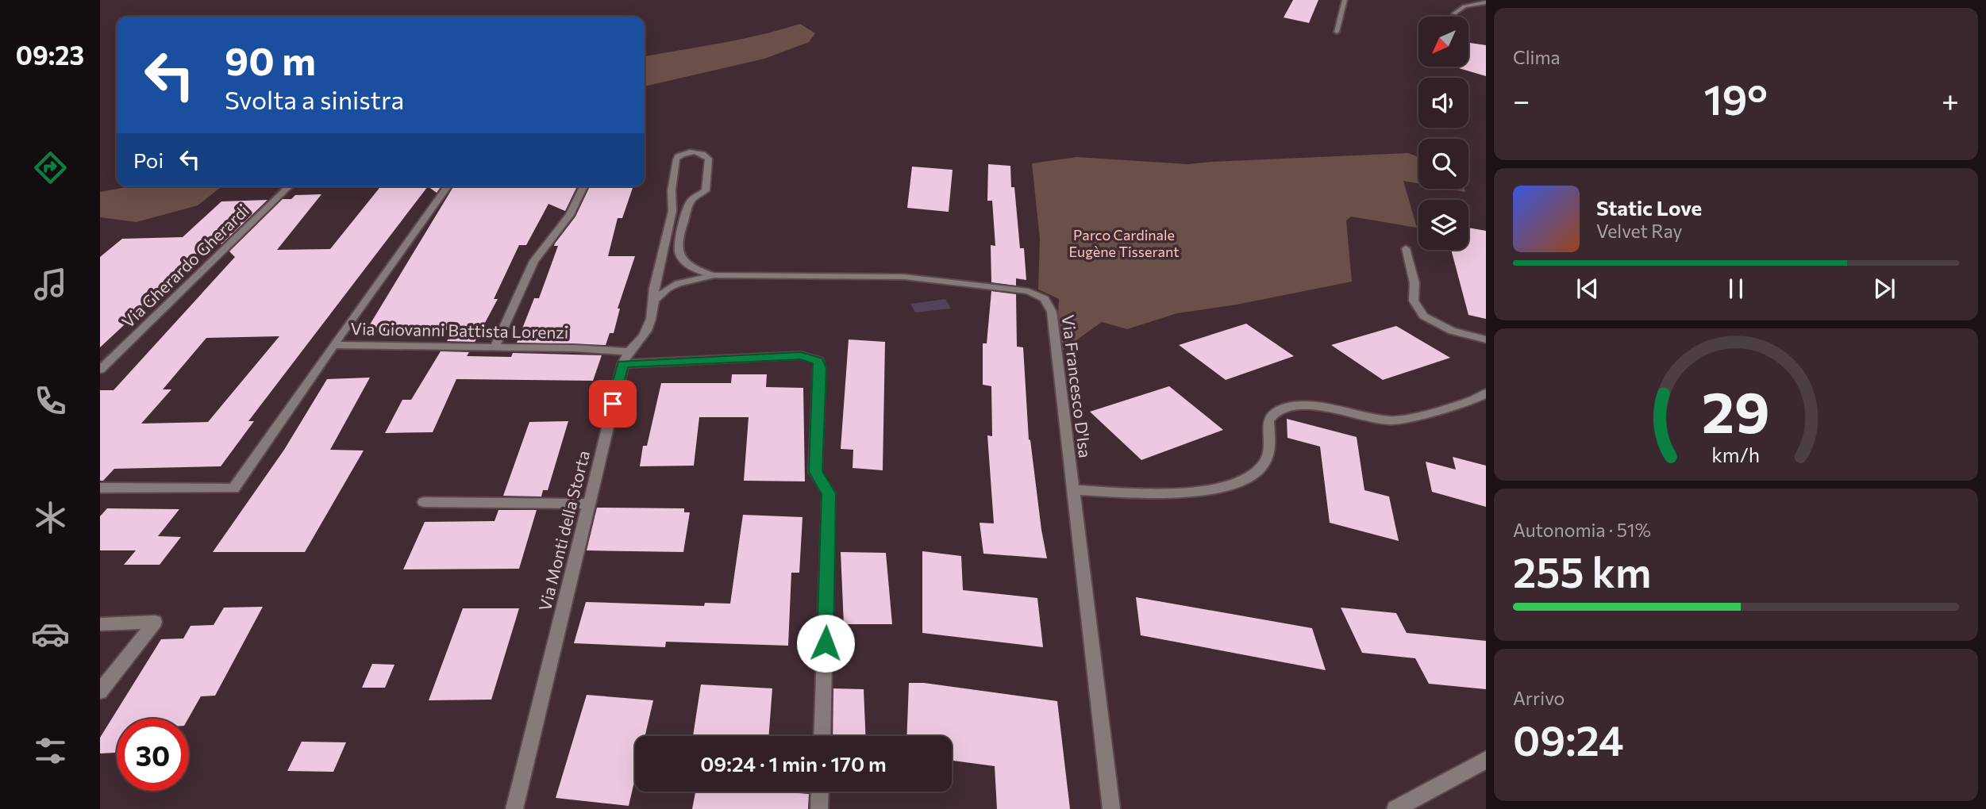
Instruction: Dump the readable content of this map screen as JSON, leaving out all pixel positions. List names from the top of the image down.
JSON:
{
  "streets": {
    "street": [
      "Via Gherardo Gherardi",
      "Via Giovanni Battista Lorenzi",
      "Via Francesco D'Isa",
      "Via Monti della Storta"
    ]
  },
  "crossings": [
    ["Via Giovanni Battista Lorenzi", "Via Monti della Storta"],
    ["Via Francesco D'Isa", "Via Monti della Storta"]
  ],
  "parks": ["Parco Cardinale Eugène Tisserant"],
  "north": "bottom left",
  "page": {
    "tabs": "09:23",
    "tile": [
      "Clima",
      ["Autonomia · 51%", "255 km"],
      ["Arrivo", "09:24"]
    ],
    "turn": ["90 m", "Svolta a sinistra"],
    "heat": ["−", "19°", "+"],
    "then": "Poi",
    "song": ["Static Love", "Velvet Ray"],
    "limit": "30",
    "trip": "09:24 · 1 min · 170 m",
    "gauge": ["29", "km/h"]
  }
}
